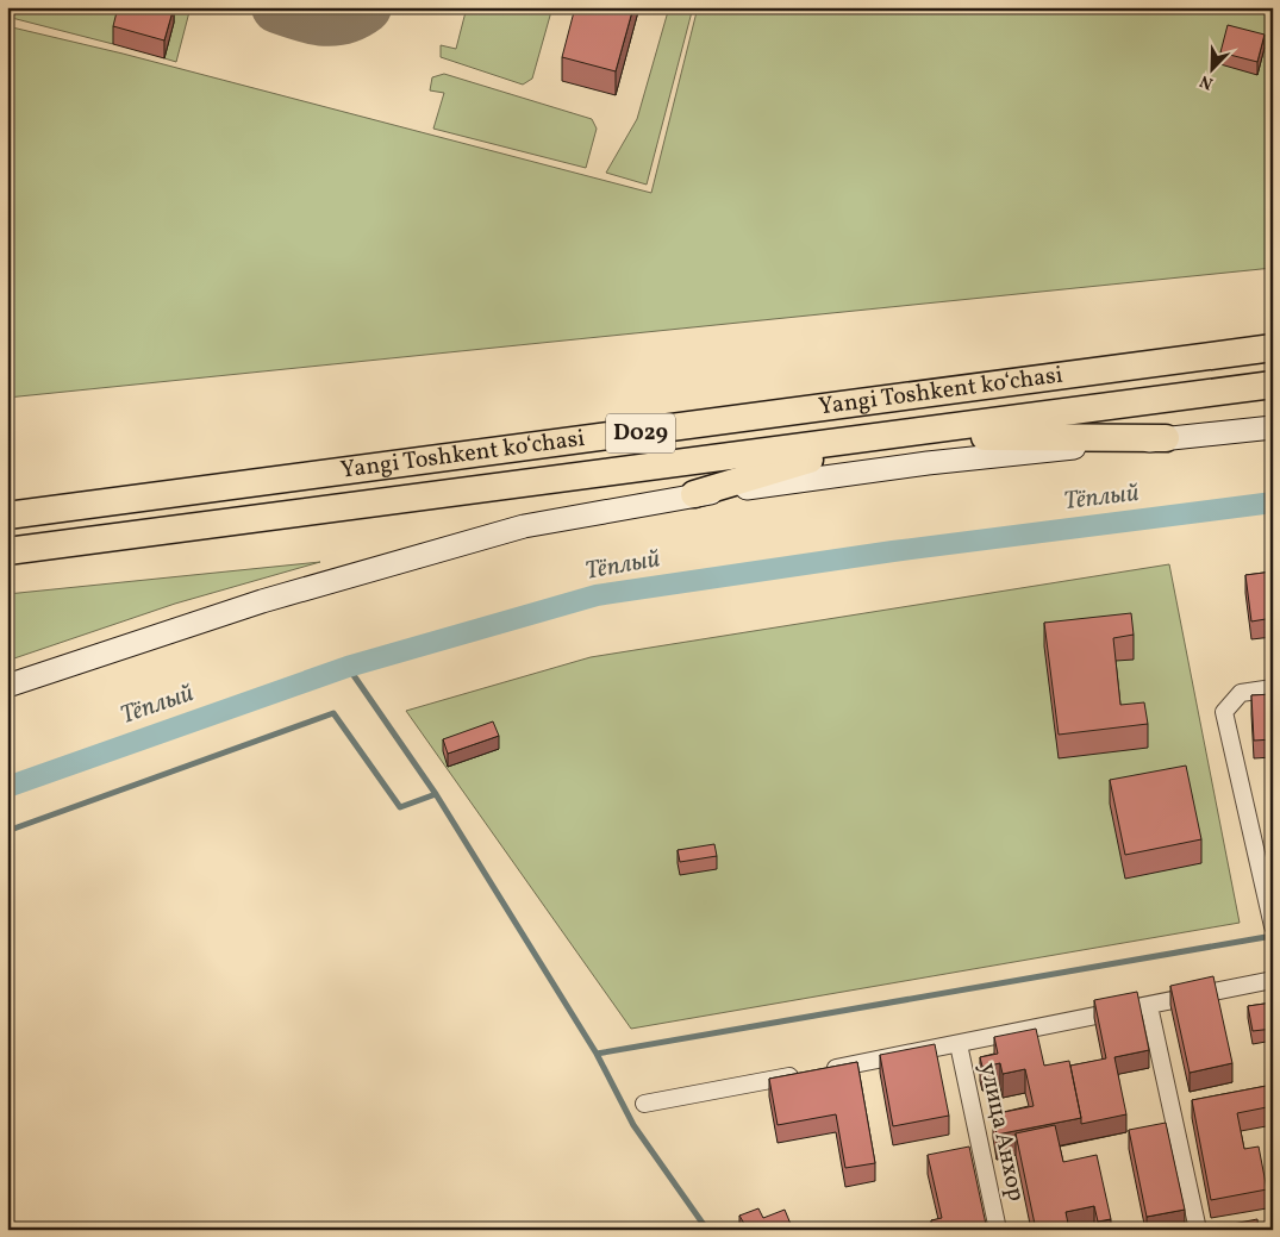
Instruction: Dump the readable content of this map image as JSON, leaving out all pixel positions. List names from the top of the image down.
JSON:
{
  "streets": {
    "highway": ["Yangi Toshkent ko‘chasi", "D029"],
    "street": ["улица Анхор"]
  },
  "water": ["Тёплый"],
  "north": "bottom left"
}
